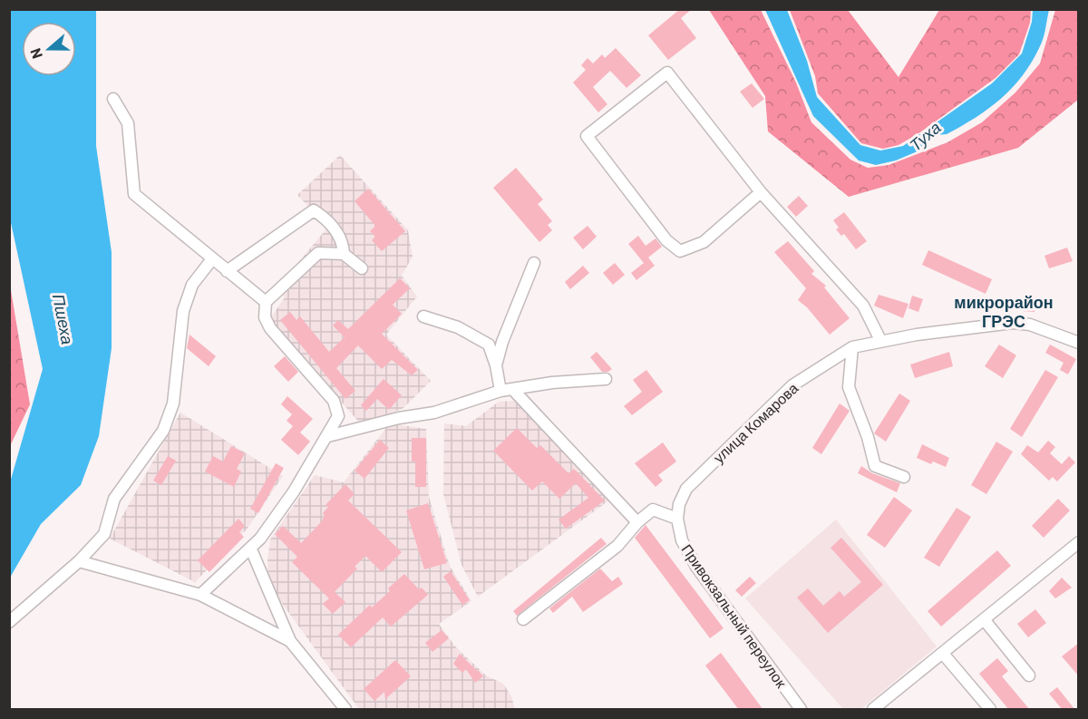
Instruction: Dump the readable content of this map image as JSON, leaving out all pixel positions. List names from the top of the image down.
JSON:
{
  "streets": {
    "street": ["улица Комарова", "Привокзальный переулок"]
  },
  "crossings": [
    ["улица Комарова", "Привокзальный переулок"]
  ],
  "districts": ["микрорайон ГРЭС"],
  "water": ["Туха", "Пшеха"],
  "north": "left"
}
